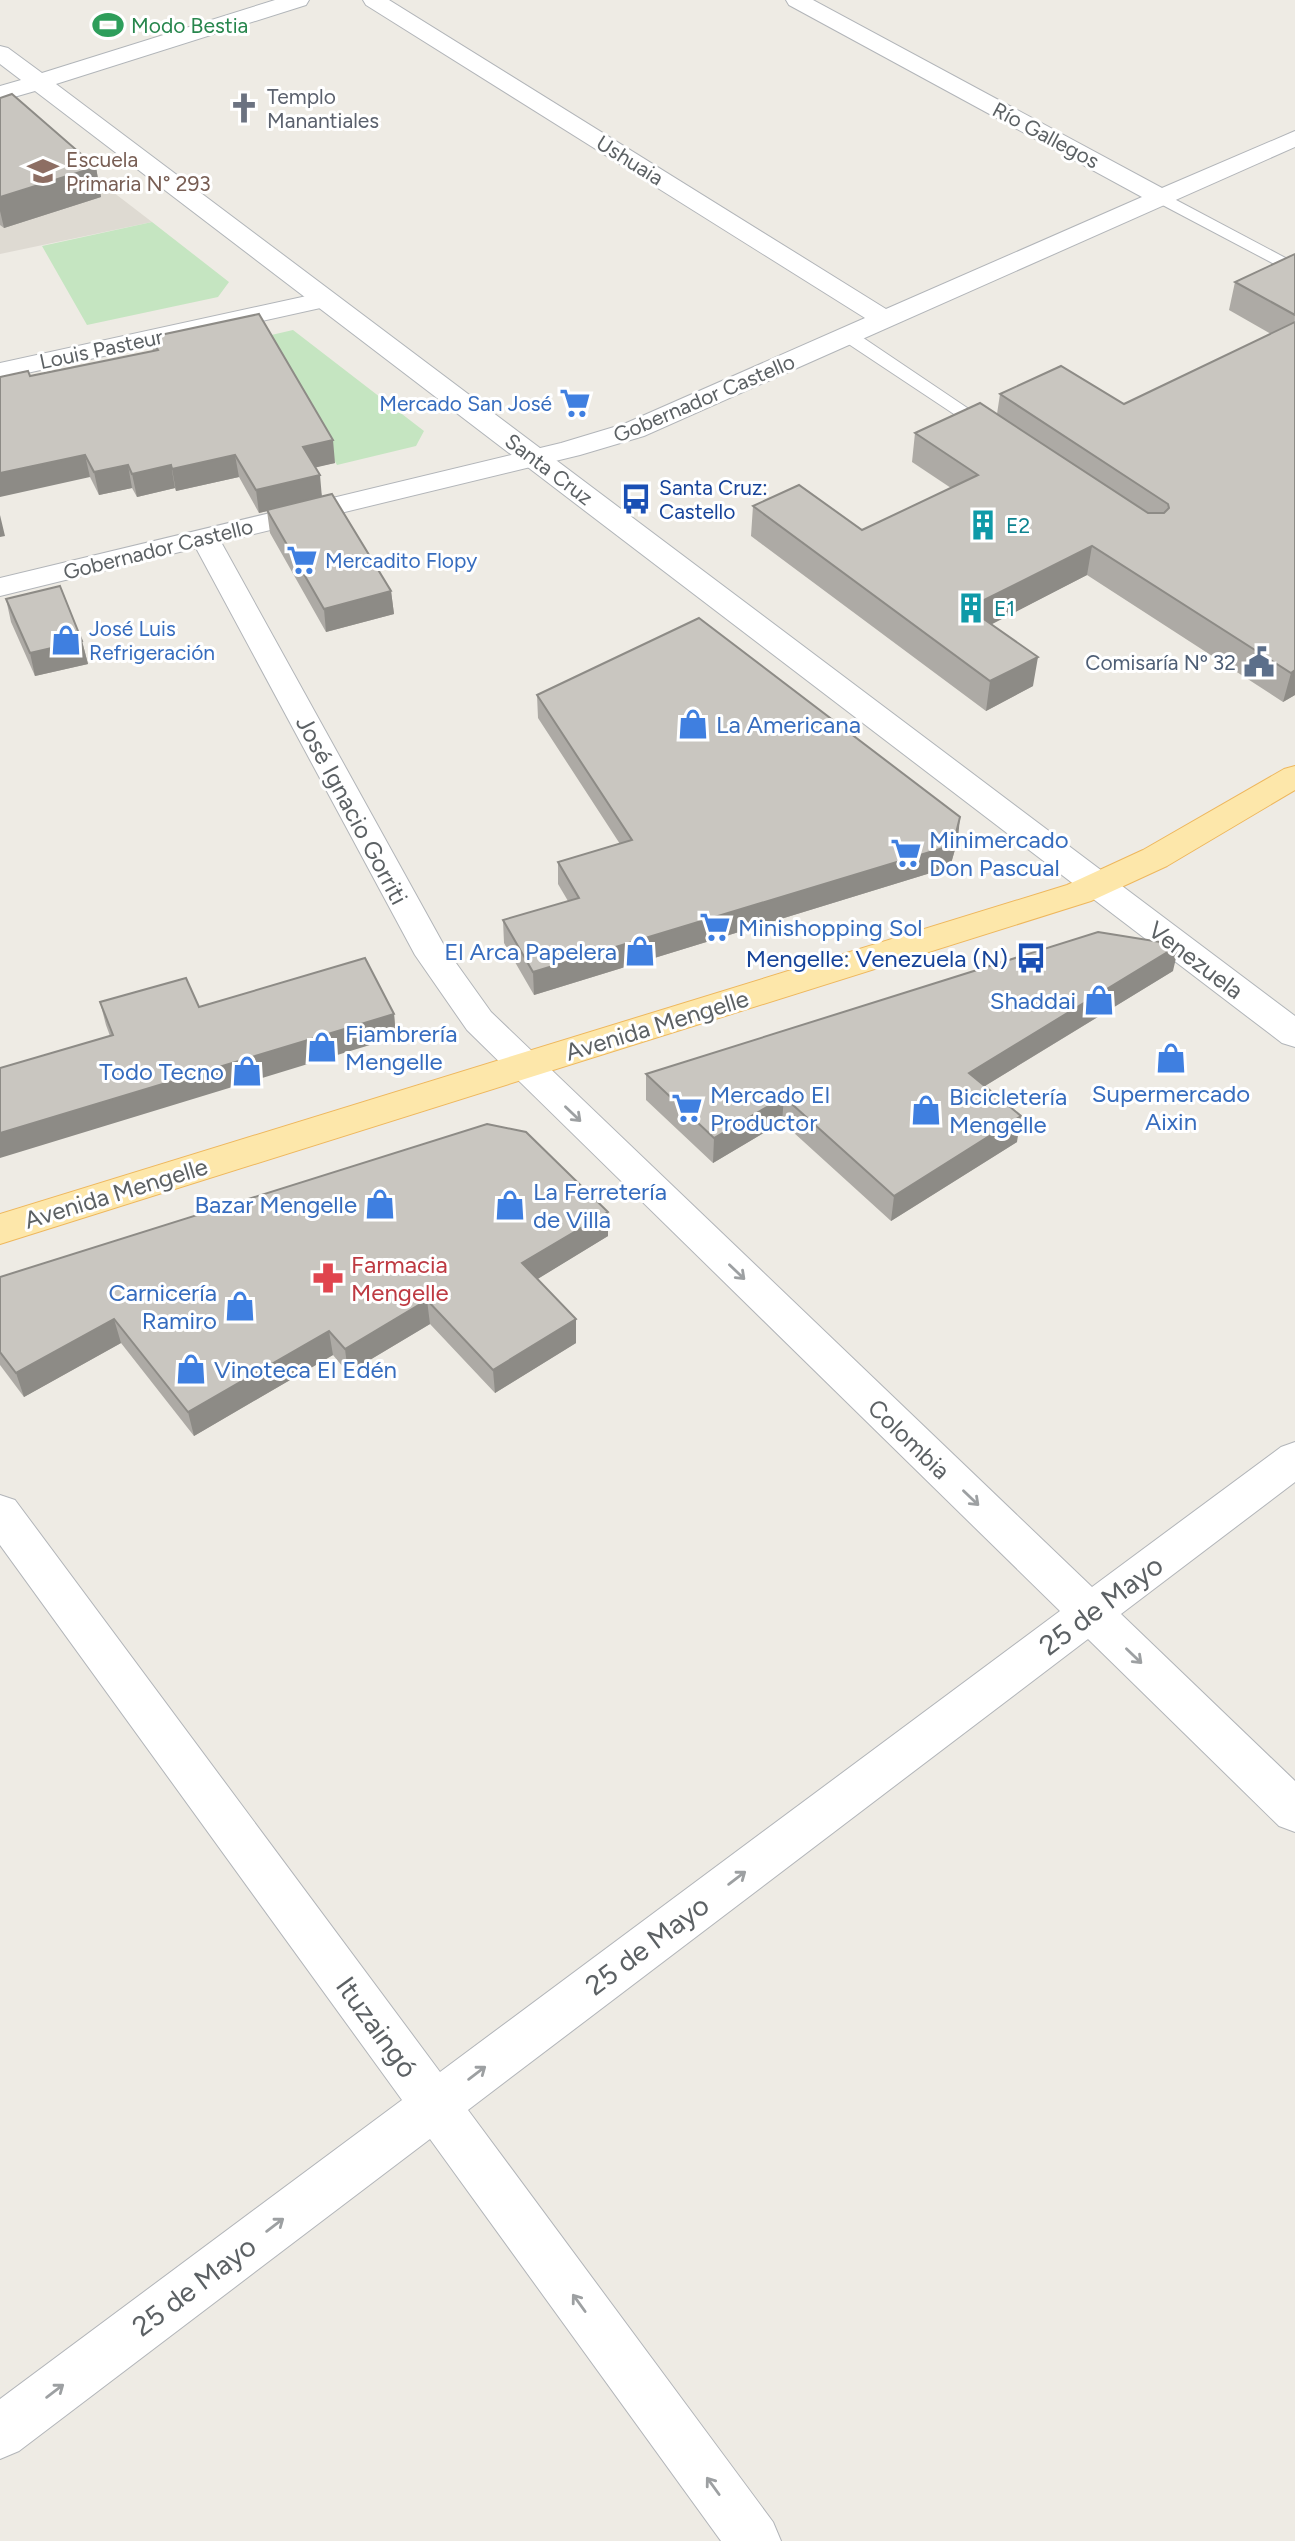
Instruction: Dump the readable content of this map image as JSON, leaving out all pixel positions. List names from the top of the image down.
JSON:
{
  "streets": {
    "main road": ["Avenida Mengelle"],
    "street": [
      "Río Gallegos",
      "Ushuaia",
      "Louis Pasteur",
      "Gobernador Castello",
      "Santa Cruz",
      "José Ignacio Gorriti",
      "Venezuela",
      "Colombia",
      "25 de Mayo",
      "Ituzaingó"
    ]
  },
  "crossings": [
    ["Río Gallegos", "Gobernador Castello"],
    ["Ushuaia", "Gobernador Castello"],
    ["Louis Pasteur", "Santa Cruz"],
    ["Gobernador Castello", "Santa Cruz"],
    ["Gobernador Castello", "José Ignacio Gorriti"],
    ["Santa Cruz", "Venezuela"],
    ["Santa Cruz", "Avenida Mengelle"],
    ["José Ignacio Gorriti", "Avenida Mengelle"],
    ["José Ignacio Gorriti", "Colombia"],
    ["Venezuela", "Avenida Mengelle"],
    ["Avenida Mengelle", "Colombia"],
    ["Colombia", "25 de Mayo"],
    ["25 de Mayo", "Ituzaingó"]
  ],
  "one_way": ["Colombia", "25 de Mayo", "Ituzaingó"],
  "places": {
    "sports": ["Modo Bestia"],
    "church": ["Templo Manantiales"],
    "school or university": ["Escuela Primaria N° 293"],
    "supermarket": [
      "Mercado San José",
      "Mercadito Flopy",
      "Minimercado Don Pascual",
      "Minishopping Sol",
      "Mercado El Productor"
    ],
    "bus stop": ["Santa Cruz: Castello", "Mengelle: Venezuela (N)"],
    "building": ["E2", "E1"],
    "shop": [
      "José Luis Refrigeración",
      "La Americana",
      "El Arca Papelera",
      "Shaddai",
      "Fiambrería Mengelle",
      "Supermercado Aixin",
      "Todo Tecno",
      "Bicicletería Mengelle",
      "Bazar Mengelle",
      "La Ferretería de Villa",
      "Carnicería Ramiro",
      "Vinoteca El Edén"
    ],
    "public building": ["Comisaría Nº 32"],
    "pharmacy": ["Farmacia Mengelle"]
  }
}
